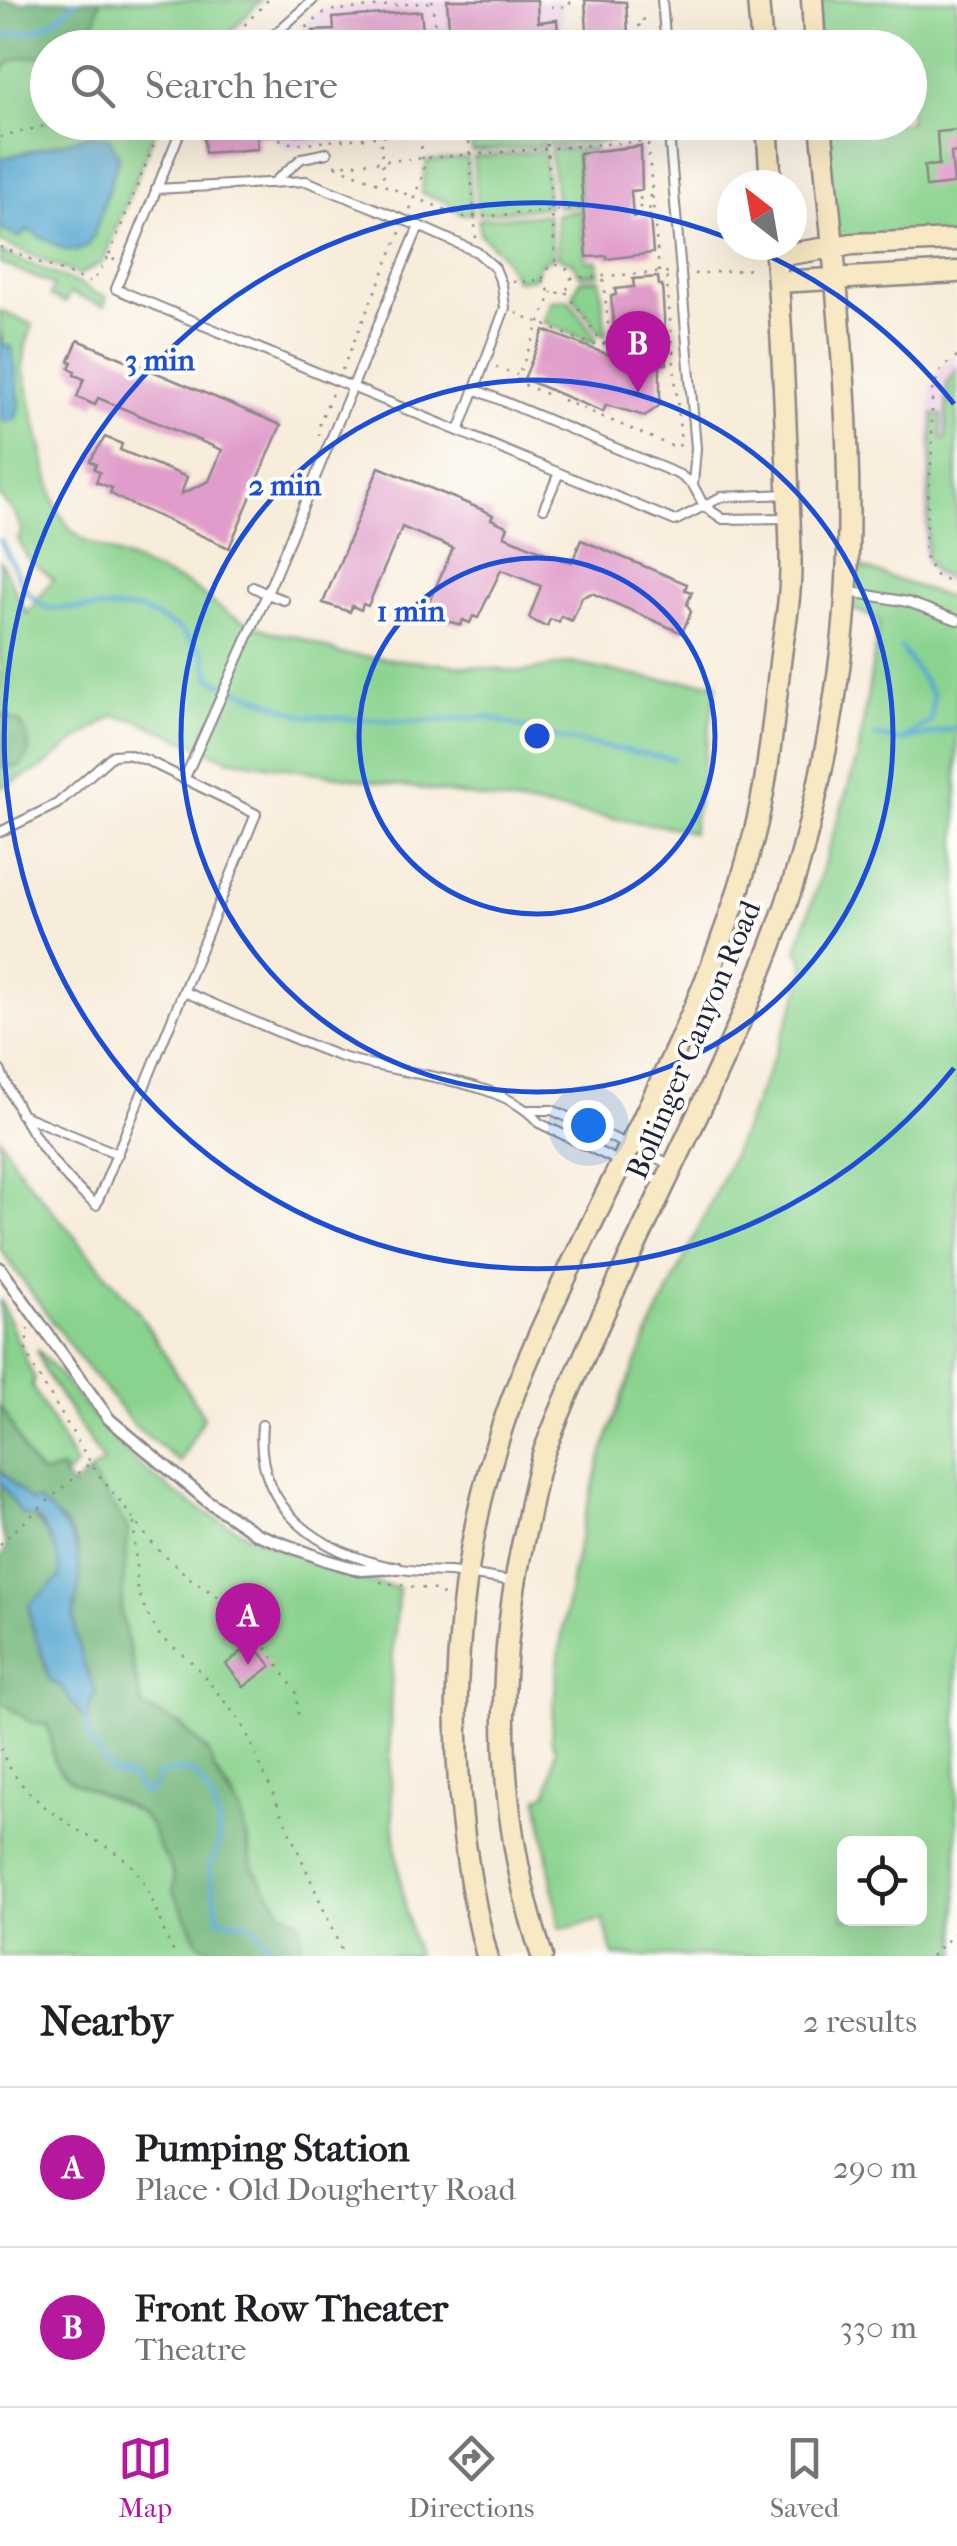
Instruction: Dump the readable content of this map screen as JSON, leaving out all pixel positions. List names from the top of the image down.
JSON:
{
  "streets": {
    "main road": ["Bollinger Canyon Road"]
  },
  "north": "top left",
  "page": {
    "search": "Search here",
    "pins": ["B", "A"],
    "heading": ["Nearby", "2 results"],
    "list": [
      {
        "mark": "A",
        "name": "Pumping Station",
        "note": "Place · Old Dougherty Road",
        "value": "290 m"
      },
      {
        "mark": "B",
        "name": "Front Row Theater",
        "note": "Theatre",
        "value": "330 m"
      }
    ],
    "nav": ["Map", "Directions", "Saved"]
  },
  "rings": ["3 min", "2 min", "1 min"]
}
